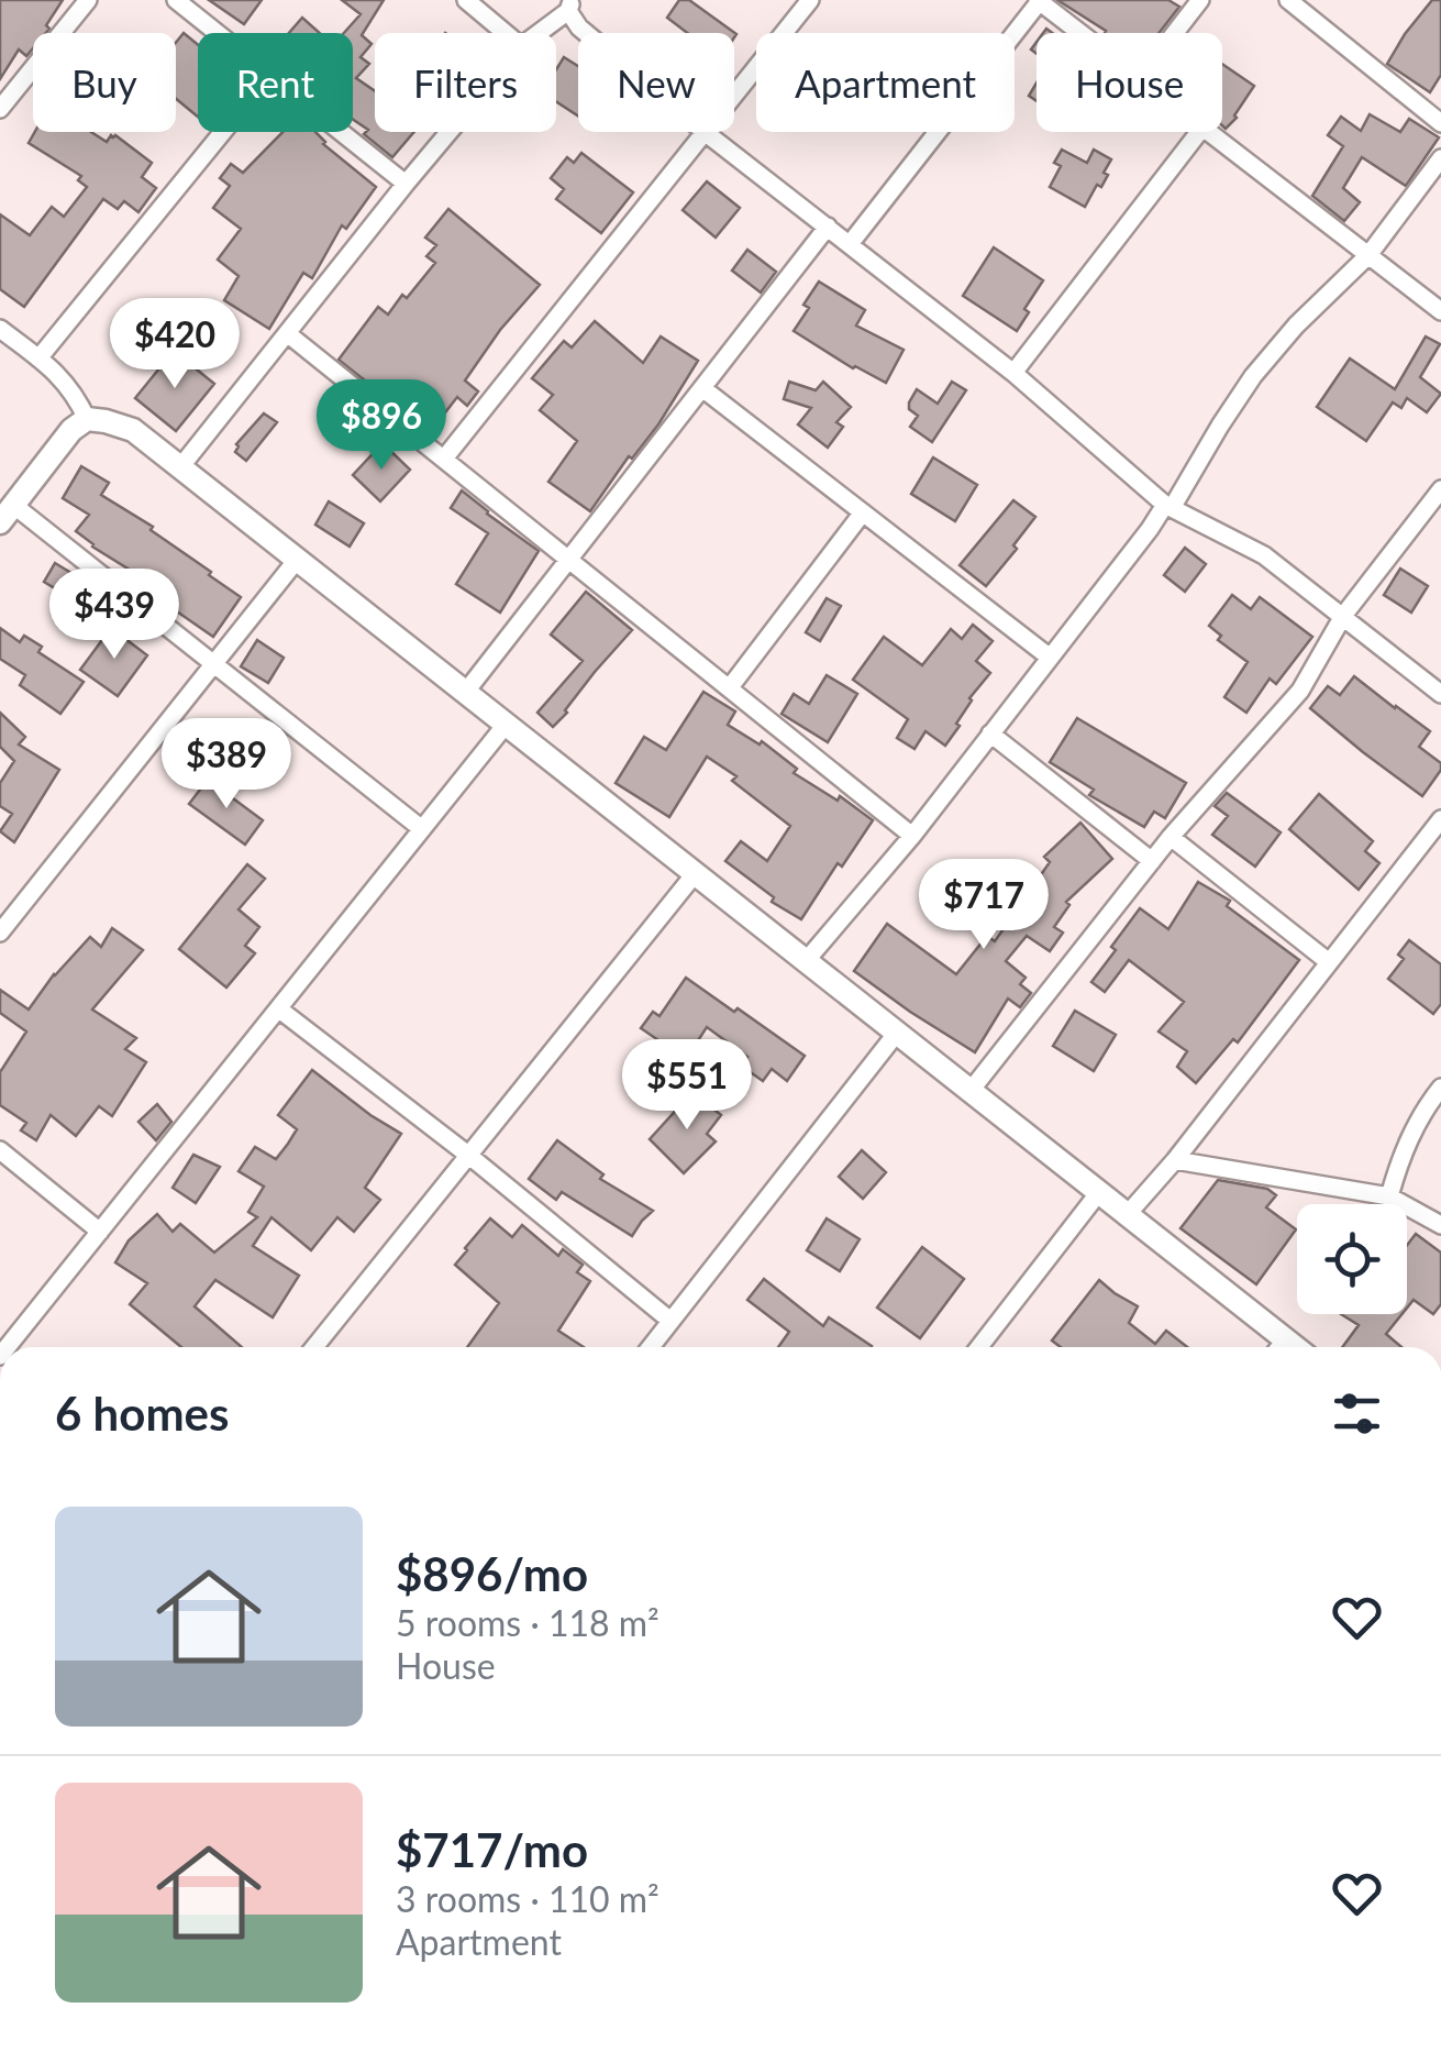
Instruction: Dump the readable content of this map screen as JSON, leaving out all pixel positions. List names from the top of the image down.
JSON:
{
  "page": {
    "chip": [
      "Buy",
      "Rent",
      "Filters",
      "New",
      "Apartment",
      "House"
    ],
    "price": [
      "$420",
      "$896",
      "$439",
      "$389",
      "$717",
      "$551"
    ],
    "heading": "6 homes",
    "list": [
      {
        "name": "$896/mo",
        "note": "5 rooms · 118 m² · House"
      },
      {
        "name": "$717/mo",
        "note": "3 rooms · 110 m² · Apartment"
      }
    ]
  }
}
